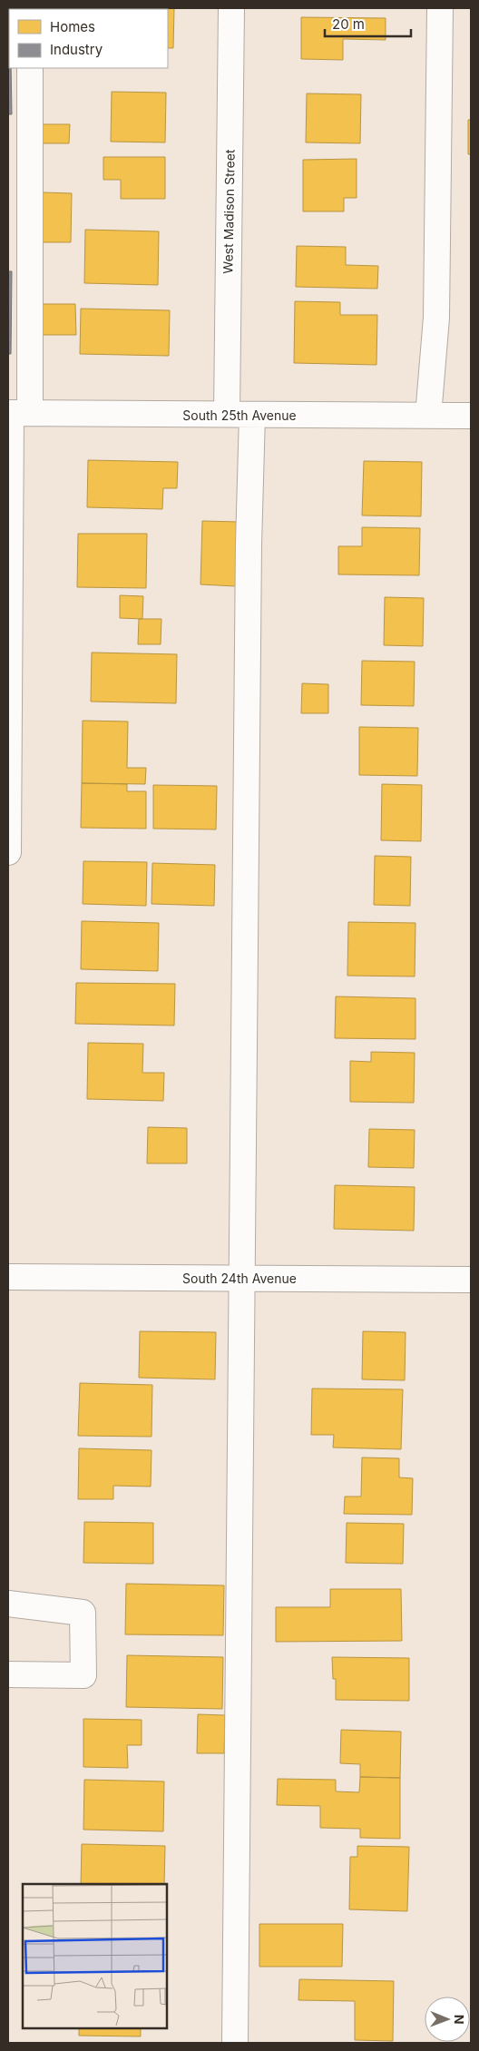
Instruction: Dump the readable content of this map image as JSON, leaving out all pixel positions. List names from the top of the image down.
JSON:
{
  "streets": {
    "street": ["West Madison Street", "South 25th Avenue", "South 24th Avenue"]
  },
  "crossings": [
    ["West Madison Street", "South 25th Avenue"]
  ],
  "legend": ["Homes", "Industry"],
  "scale_bar": "20 m",
  "north": "right"
}
